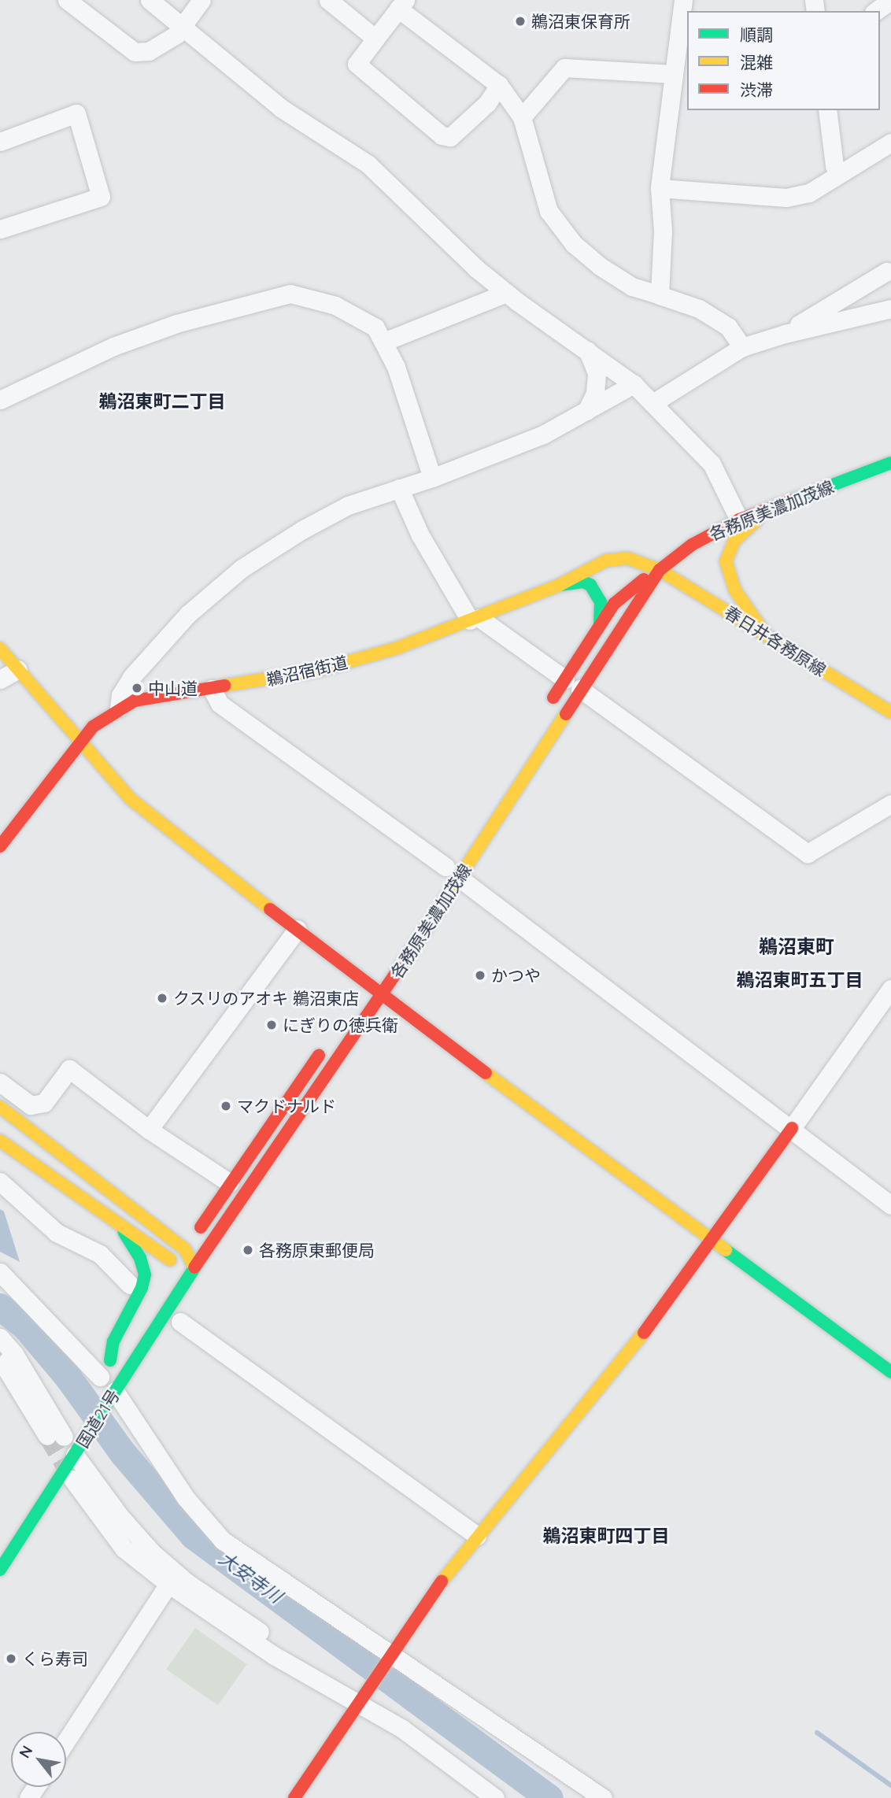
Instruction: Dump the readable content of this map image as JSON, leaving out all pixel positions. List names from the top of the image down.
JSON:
{
  "streets": {
    "main road": [
      "各務原美濃加茂線",
      "春日井各務原線",
      "鵜沼宿街道",
      "国道21号"
    ]
  },
  "crossings": [
    ["各務原美濃加茂線", "春日井各務原線"],
    ["各務原美濃加茂線", "鵜沼宿街道"],
    ["各務原美濃加茂線", "国道21号"],
    ["春日井各務原線", "鵜沼宿街道"]
  ],
  "districts": [
    "鵜沼東町二丁目",
    "鵜沼東町",
    "鵜沼東町五丁目",
    "鵜沼東町四丁目"
  ],
  "water": ["大安寺川"],
  "places": [
    "鵜沼東保育所",
    "中山道",
    "かつや",
    "クスリのアオキ 鵜沼東店",
    "にぎりの徳兵衛",
    "マクドナルド",
    "各務原東郵便局",
    "くら寿司"
  ],
  "legend": ["順調", "混雑", "渋滞"],
  "north": "top left"
}
